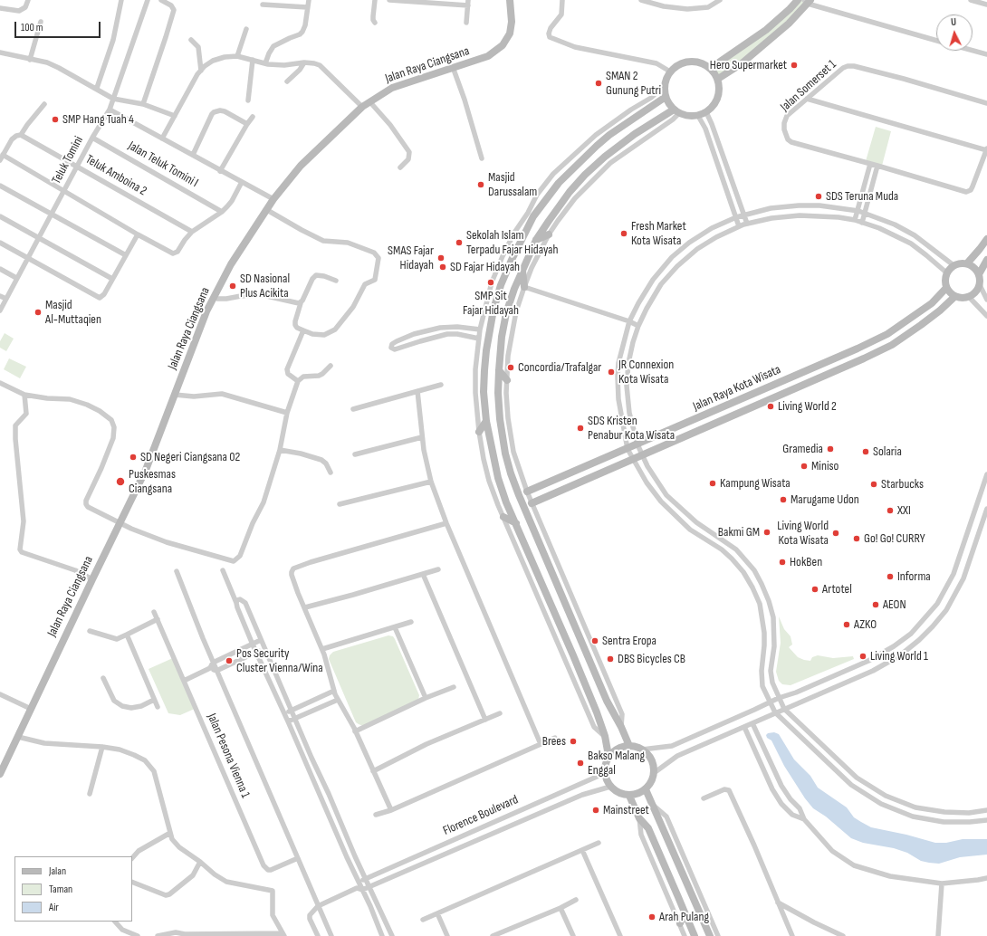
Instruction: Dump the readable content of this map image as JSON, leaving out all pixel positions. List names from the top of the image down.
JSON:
{
  "streets": {
    "street": [
      "Jalan Raya Ciangsana",
      "Jalan Somerset 1",
      "Teluk Tomini",
      "Jalan Teluk Tomini I",
      "Teluk Amboina 2",
      "Jalan Raya Kota Wisata",
      "Jalan Pesona Vienna 1",
      "Florence Boulevard"
    ]
  },
  "crossings": [
    ["Teluk Tomini", "Jalan Teluk Tomini I"],
    ["Teluk Tomini", "Teluk Amboina 2"]
  ],
  "places": [
    "Hero Supermarket",
    "SMAN 2 Gunung Putri",
    "SMP Hang Tuah 4",
    "Masjid Darussalam",
    "SDS Teruna Muda",
    "Fresh Market Kota Wisata",
    "Sekolah Islam Terpadu Fajar Hidayah",
    "SMAS Fajar Hidayah",
    "SD Fajar Hidayah",
    "SMP Sit Fajar Hidayah",
    "SD Nasional Plus Acikita",
    "Masjid Al-Muttaqien",
    "Concordia/Trafalgar",
    "JR Connexion Kota Wisata",
    "Living World 2",
    "SDS Kristen Penabur Kota Wisata",
    "Gramedia",
    "Solaria",
    "SD Negeri Ciangsana 02",
    "Miniso",
    "Puskesmas Ciangsana",
    "Kampung Wisata",
    "Starbucks",
    "Marugame Udon",
    "XXI",
    "Bakmi GM",
    "Living World Kota Wisata",
    "Go! Go! CURRY",
    "HokBen",
    "Informa",
    "Artotel",
    "AEON",
    "AZKO",
    "Sentra Eropa",
    "Living World 1",
    "DBS Bicycles CB",
    "Pos Security Cluster Vienna/Wina",
    "Brees",
    "Bakso Malang Enggal",
    "Mainstreet",
    "Arah Pulang"
  ],
  "legend": ["Jalan", "Taman", "Air"],
  "scale_bar": "100 m",
  "north": "top"
}
